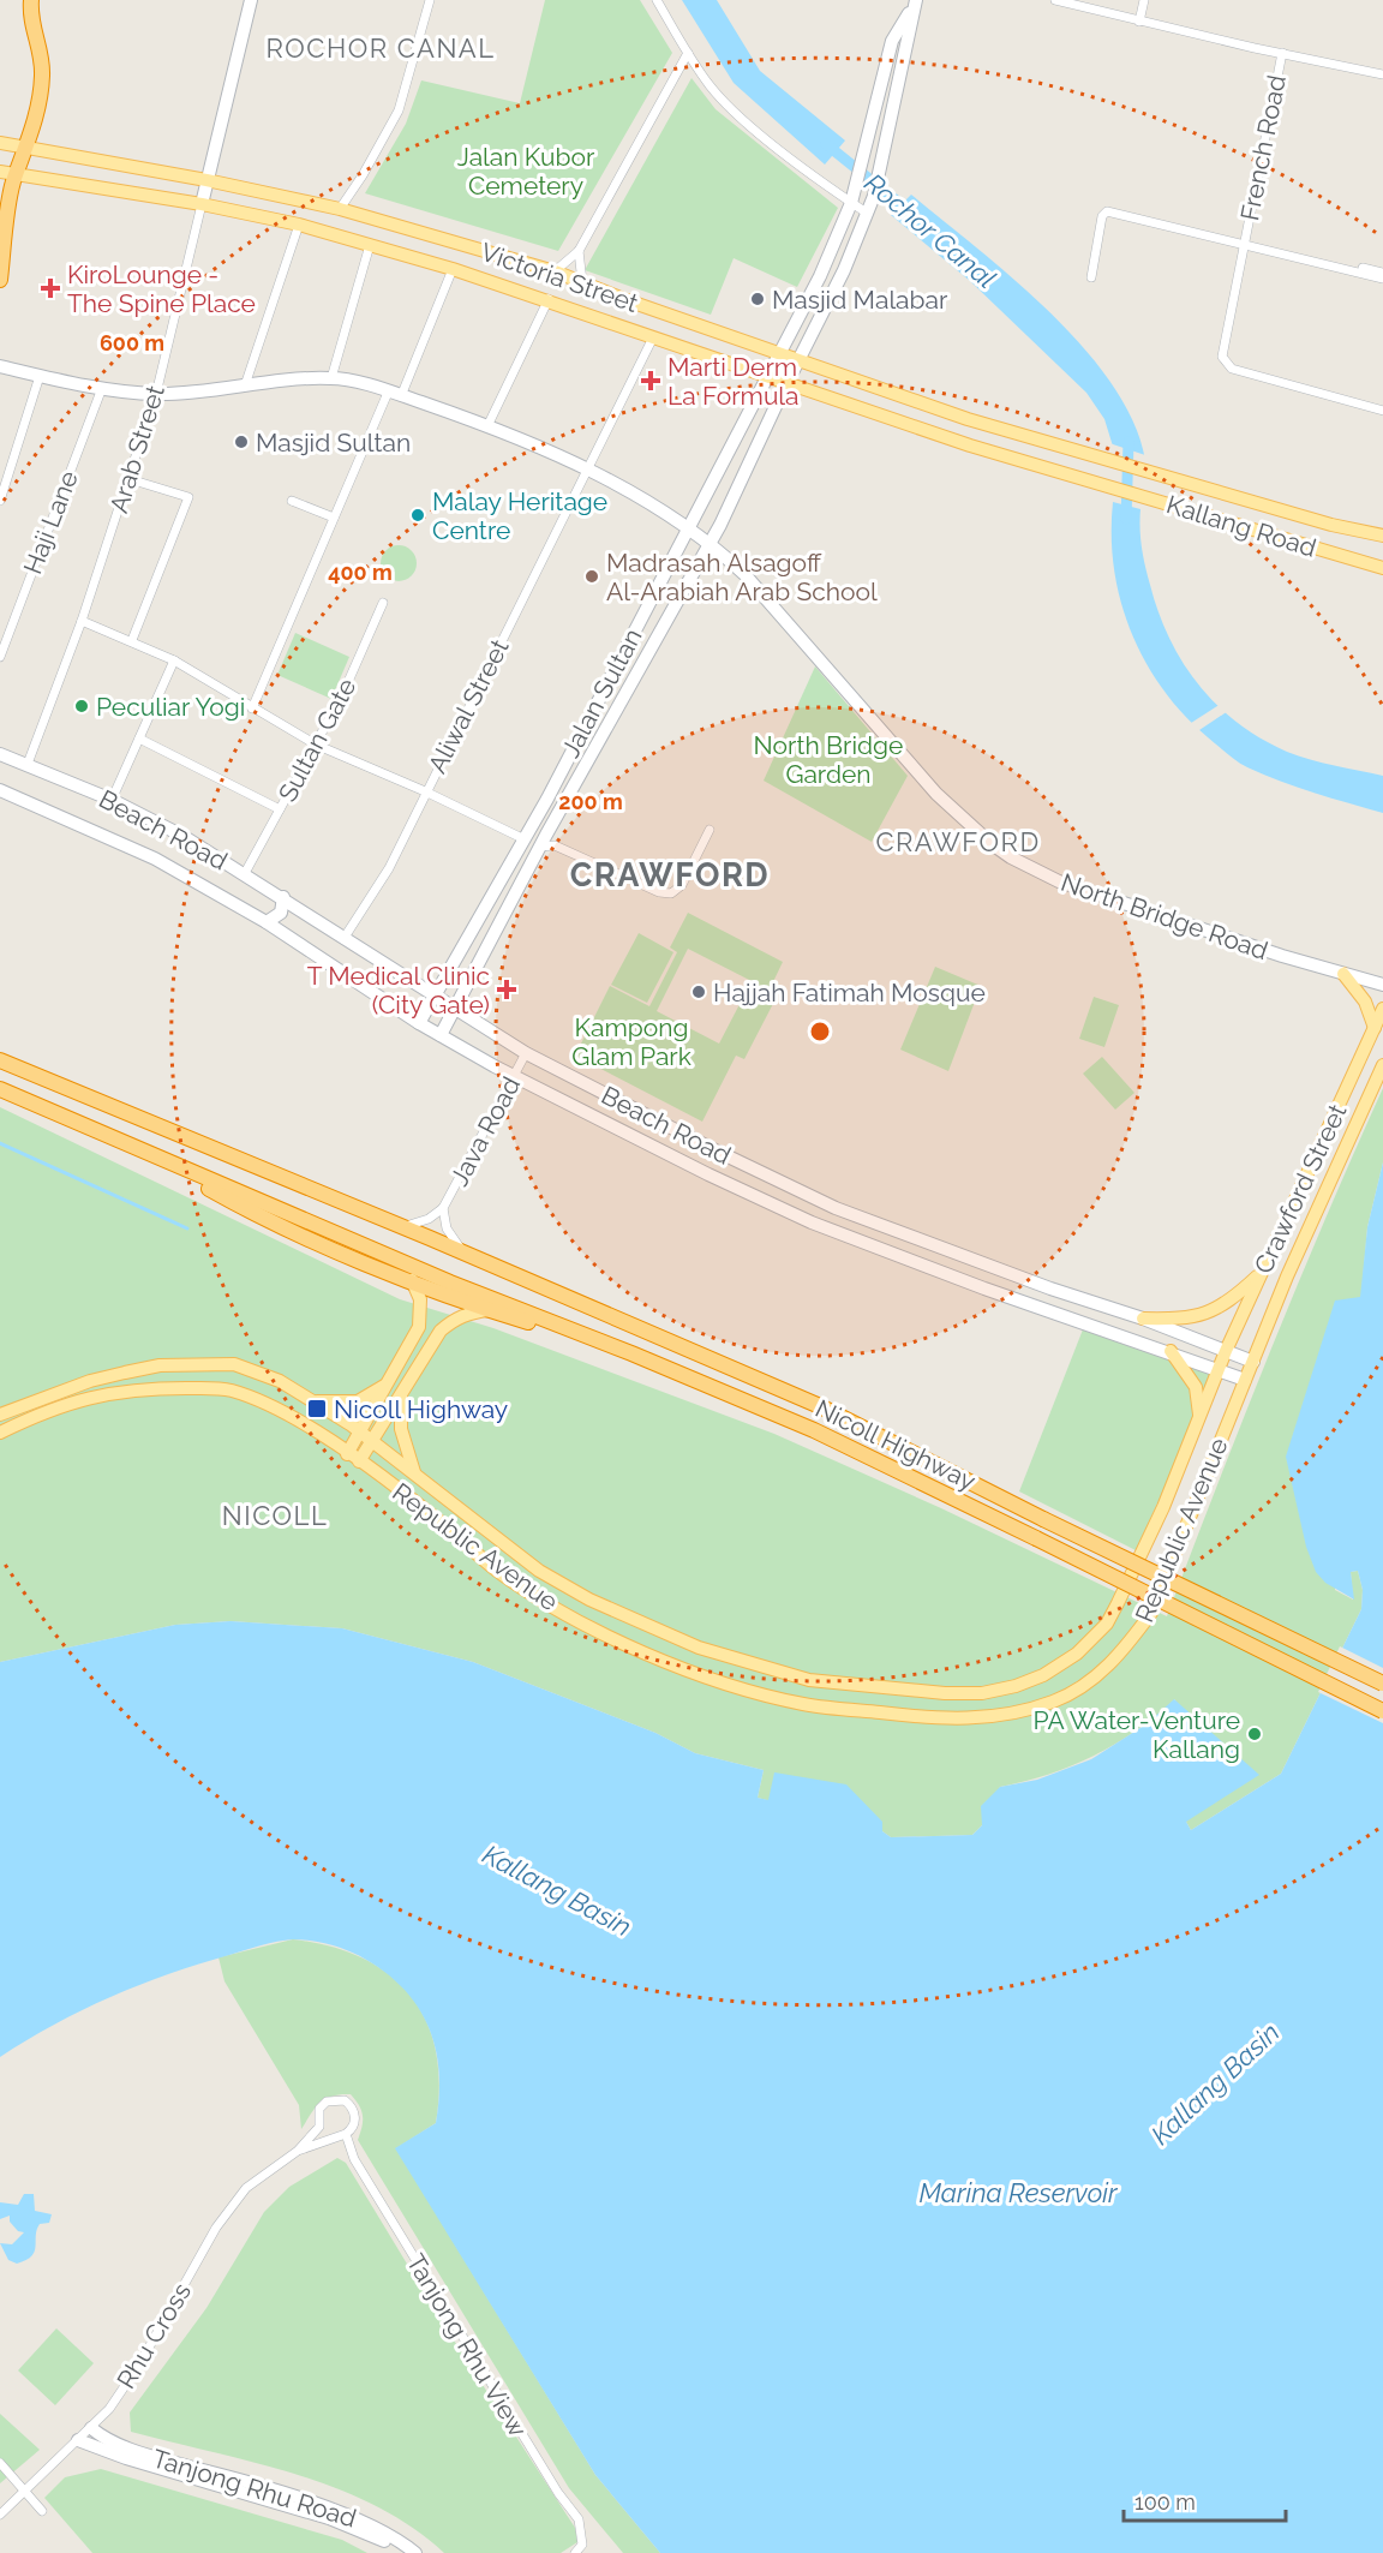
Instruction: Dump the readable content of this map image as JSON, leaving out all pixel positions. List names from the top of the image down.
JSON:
{
  "streets": {
    "highway": ["Nicoll Highway"],
    "main road": [
      "Victoria Street",
      "Arab Street",
      "Kallang Road",
      "Jalan Sultan",
      "Beach Road",
      "North Bridge Road",
      "Crawford Street",
      "Republic Avenue",
      "Tanjong Rhu Road"
    ],
    "street": [
      "French Road",
      "Haji Lane",
      "Aliwal Street",
      "Sultan Gate",
      "Java Road",
      "Rhu Cross",
      "Tanjong Rhu View"
    ]
  },
  "crossings": [
    ["Victoria Street", "Arab Street"],
    ["Victoria Street", "Kallang Road"],
    ["Victoria Street", "Jalan Sultan"],
    ["Victoria Street", "Aliwal Street"],
    ["Arab Street", "Beach Road"],
    ["Arab Street", "North Bridge Road"],
    ["Haji Lane", "North Bridge Road"],
    ["Jalan Sultan", "Beach Road"],
    ["Jalan Sultan", "North Bridge Road"],
    ["Aliwal Street", "Beach Road"],
    ["Aliwal Street", "North Bridge Road"],
    ["Sultan Gate", "Beach Road"],
    ["Beach Road", "Java Road"],
    ["Beach Road", "Crawford Street"],
    ["Beach Road", "Republic Avenue"],
    ["Java Road", "Nicoll Highway"],
    ["Crawford Street", "Republic Avenue"],
    ["Rhu Cross", "Tanjong Rhu View"],
    ["Rhu Cross", "Tanjong Rhu Road"]
  ],
  "districts": [
    "ROCHOR CANAL",
    "CRAWFORD",
    "CRAWFORD",
    "NICOLL"
  ],
  "water": ["Rochor Canal", "Kallang Basin", "Marina Reservoir"],
  "parks": ["Jalan Kubor Cemetery", "North Bridge Garden", "Kampong Glam Park"],
  "places": {
    "health": ["KiroLounge - The Spine Place", "Marti Derm La Formula", "T Medical Clinic (City Gate)"],
    "other": [
      "Masjid Malabar",
      "Masjid Sultan",
      "Malay Heritage Centre",
      "Madrasah Alsagoff Al-Arabiah Arab School",
      "Peculiar Yogi",
      "Hajjah Fatimah Mosque",
      "PA Water-Venture Kallang"
    ],
    "transit": ["Nicoll Highway"]
  },
  "scale_bar": "100 m",
  "rings": ["600 m", "400 m", "200 m"]
}
